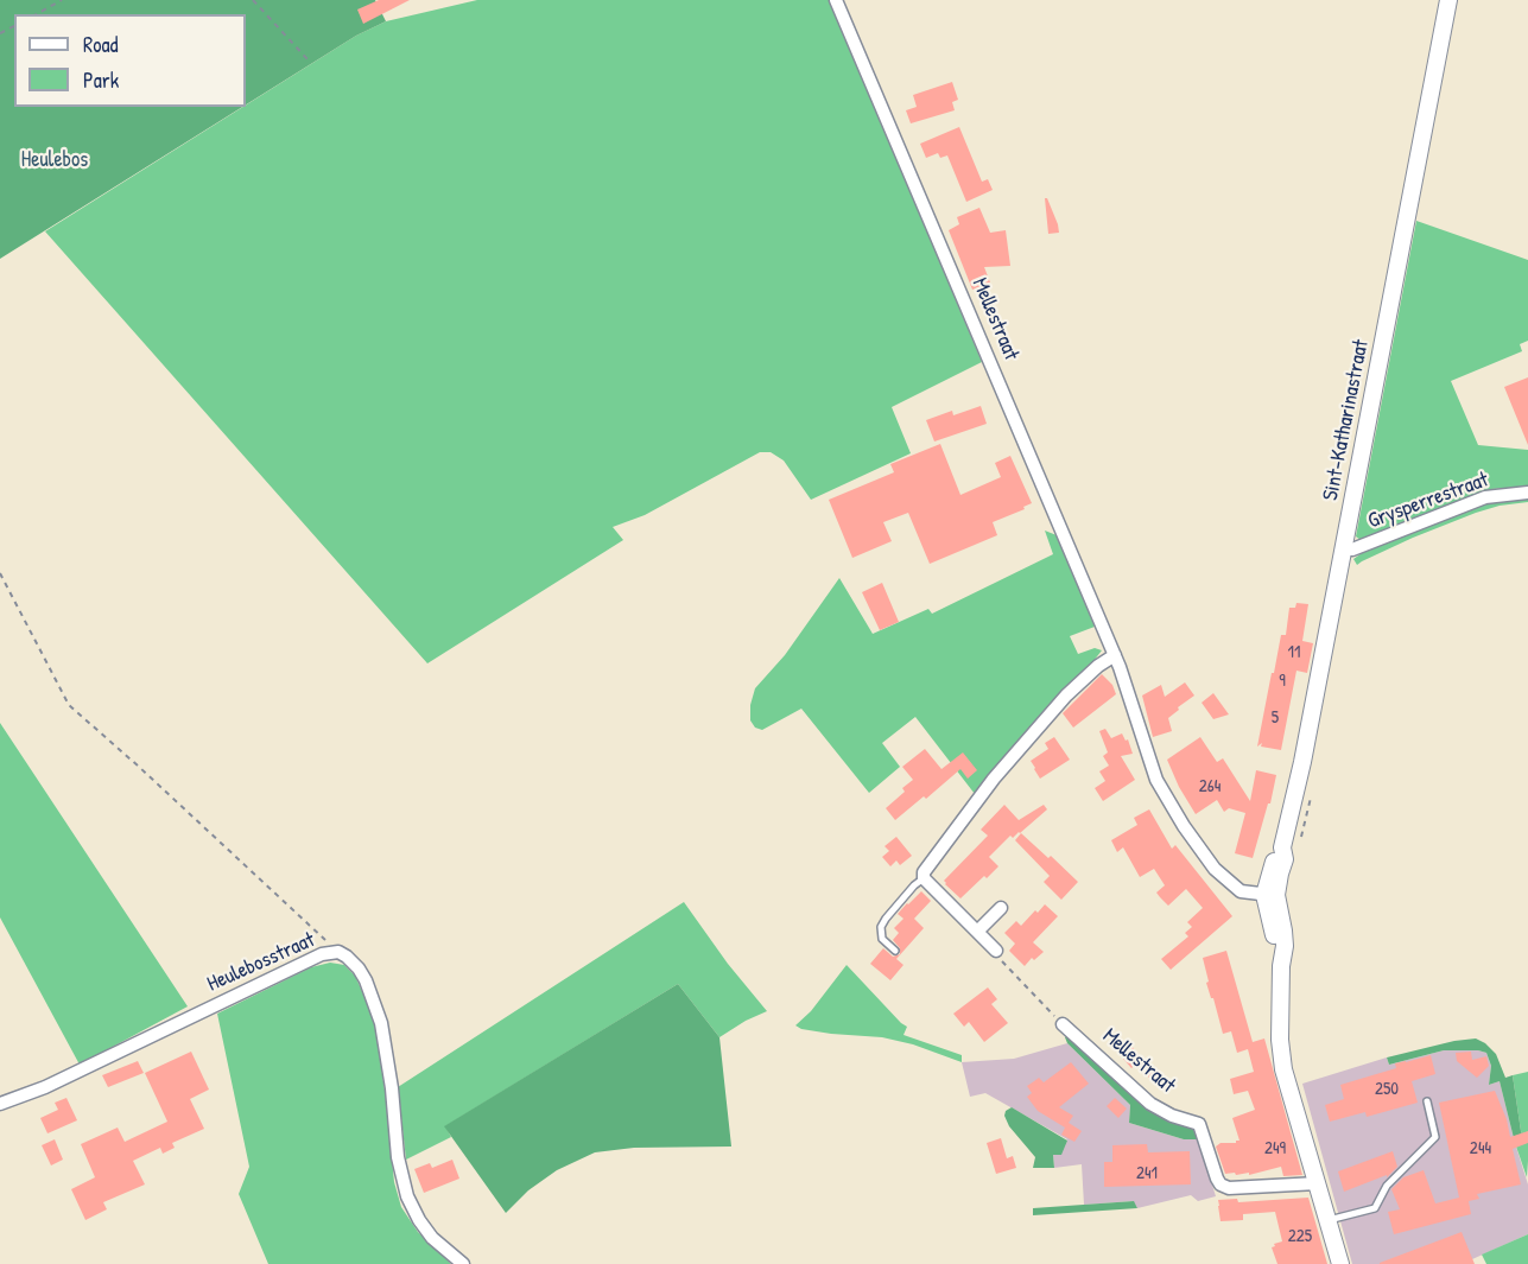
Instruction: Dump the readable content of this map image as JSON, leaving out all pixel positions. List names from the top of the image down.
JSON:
{
  "streets": {
    "street": [
      "Mellestraat",
      "Sint-Katharinastraat",
      "Grysperrestraat",
      "Heulebosstraat"
    ]
  },
  "crossings": [
    ["Mellestraat", "Sint-Katharinastraat"],
    ["Sint-Katharinastraat", "Grysperrestraat"]
  ],
  "parks": ["Heulebos"],
  "house_numbers": [
    "11",
    "9",
    "5",
    "264",
    "250",
    "249",
    "244",
    "241",
    "225"
  ],
  "legend": ["Road", "Park"]
}
